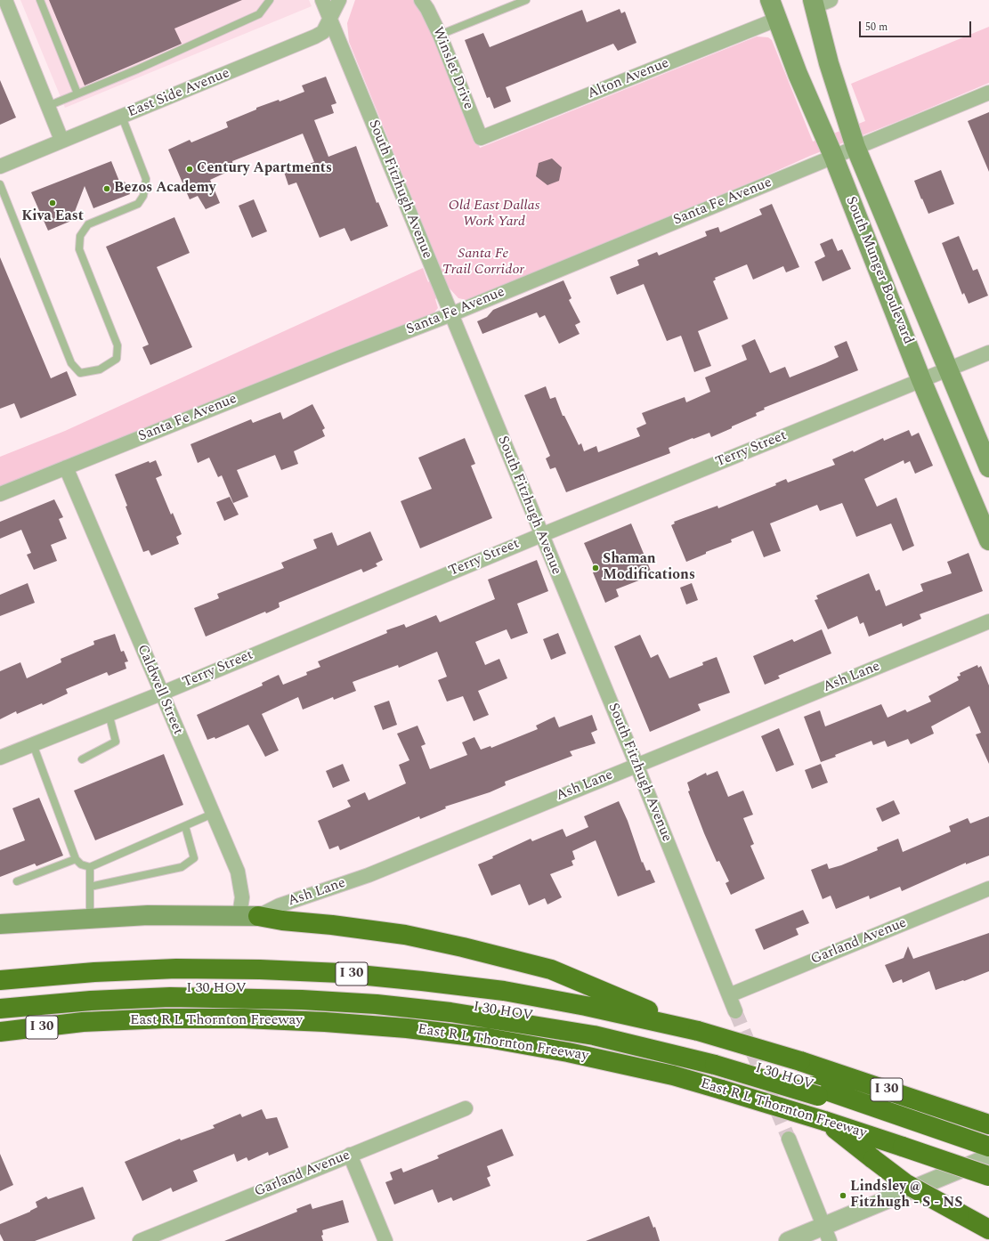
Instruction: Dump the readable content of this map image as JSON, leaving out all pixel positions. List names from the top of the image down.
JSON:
{
  "streets": {
    "highway": ["I 30", "I 30 HOV", "East R L Thornton Freeway"],
    "main road": ["South Munger Boulevard"],
    "street": [
      "Winslet Drive",
      "Alton Avenue",
      "East Side Avenue",
      "South Fitzhugh Avenue",
      "Santa Fe Avenue",
      "Terry Street",
      "Ash Lane",
      "Caldwell Street",
      "Garland Avenue"
    ]
  },
  "crossings": [
    ["Winslet Drive", "Alton Avenue"],
    ["Alton Avenue", "South Munger Boulevard"],
    ["East Side Avenue", "South Fitzhugh Avenue"],
    ["South Fitzhugh Avenue", "Santa Fe Avenue"],
    ["South Fitzhugh Avenue", "Terry Street"],
    ["South Fitzhugh Avenue", "Ash Lane"],
    ["South Fitzhugh Avenue", "Garland Avenue"],
    ["Santa Fe Avenue", "South Munger Boulevard"],
    ["Santa Fe Avenue", "Caldwell Street"],
    ["South Munger Boulevard", "Terry Street"],
    ["Terry Street", "Caldwell Street"],
    ["Ash Lane", "Caldwell Street"]
  ],
  "parks": ["Old East Dallas Work Yard", "Santa Fe Trail Corridor"],
  "places": [
    "Century Apartments",
    "Bezos Academy",
    "Kiva East",
    "Shaman Modifications",
    "Lindsley @ Fitzhugh - S - NS"
  ],
  "scale_bar": "50 m"
}
